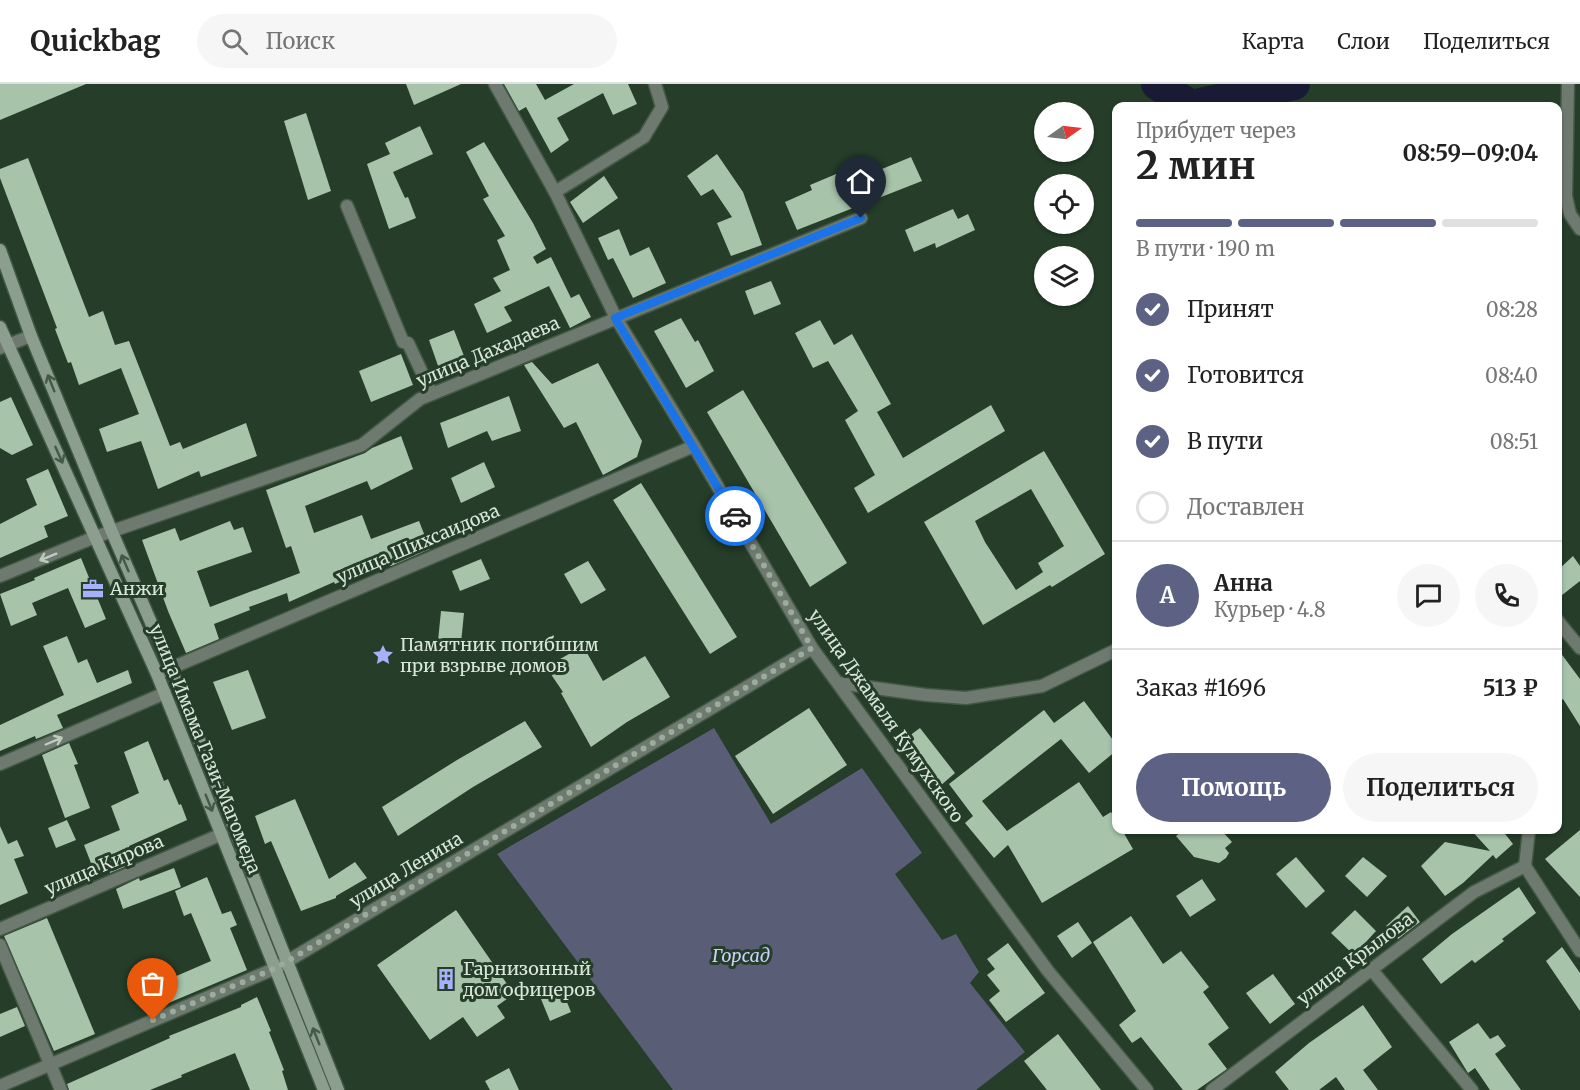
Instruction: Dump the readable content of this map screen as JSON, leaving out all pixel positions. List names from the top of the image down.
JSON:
{
  "streets": {
    "main road": ["улица Имама Гази-Магомеда"],
    "street": [
      "улица Дахадаева",
      "улица Шихсаидова",
      "улица Джамаля Кумухского",
      "улица Кирова",
      "улица Ленина",
      "улица Крылова"
    ]
  },
  "crossings": [
    ["улица Дахадаева", "улица Джамаля Кумухского"],
    ["улица Дахадаева", "улица Имама Гази-Магомеда"],
    ["улица Шихсаидова", "улица Джамаля Кумухского"],
    ["улица Шихсаидова", "улица Имама Гази-Магомеда"],
    ["улица Джамаля Кумухского", "улица Ленина"],
    ["улица Имама Гази-Магомеда", "улица Кирова"],
    ["улица Имама Гази-Магомеда", "улица Ленина"]
  ],
  "parks": ["Горсад"],
  "places": {
    "office": ["Анжи"],
    "place": ["Памятник погибшим при взрыве домов"],
    "building": ["Гарнизонный дом офицеров"]
  },
  "north": "right",
  "page": {
    "header": "Quickbag",
    "search": "Поиск",
    "nav": ["Карта", "Слои", "Поделиться"],
    "heading": ["2 мин", "Прибудет через", "08:59–09:04"],
    "panel": [
      "Анна",
      "Курьер · 4.8",
      "Заказ #1696",
      "513 ₽"
    ],
    "bar": "В пути · 190 m",
    "list": [
      ["Принят", "08:28"],
      ["Готовится", "08:40"],
      ["В пути", "08:51"],
      "Доставлен"
    ],
    "round": "А",
    "buttons": ["Помощь", "Поделиться"]
  }
}
